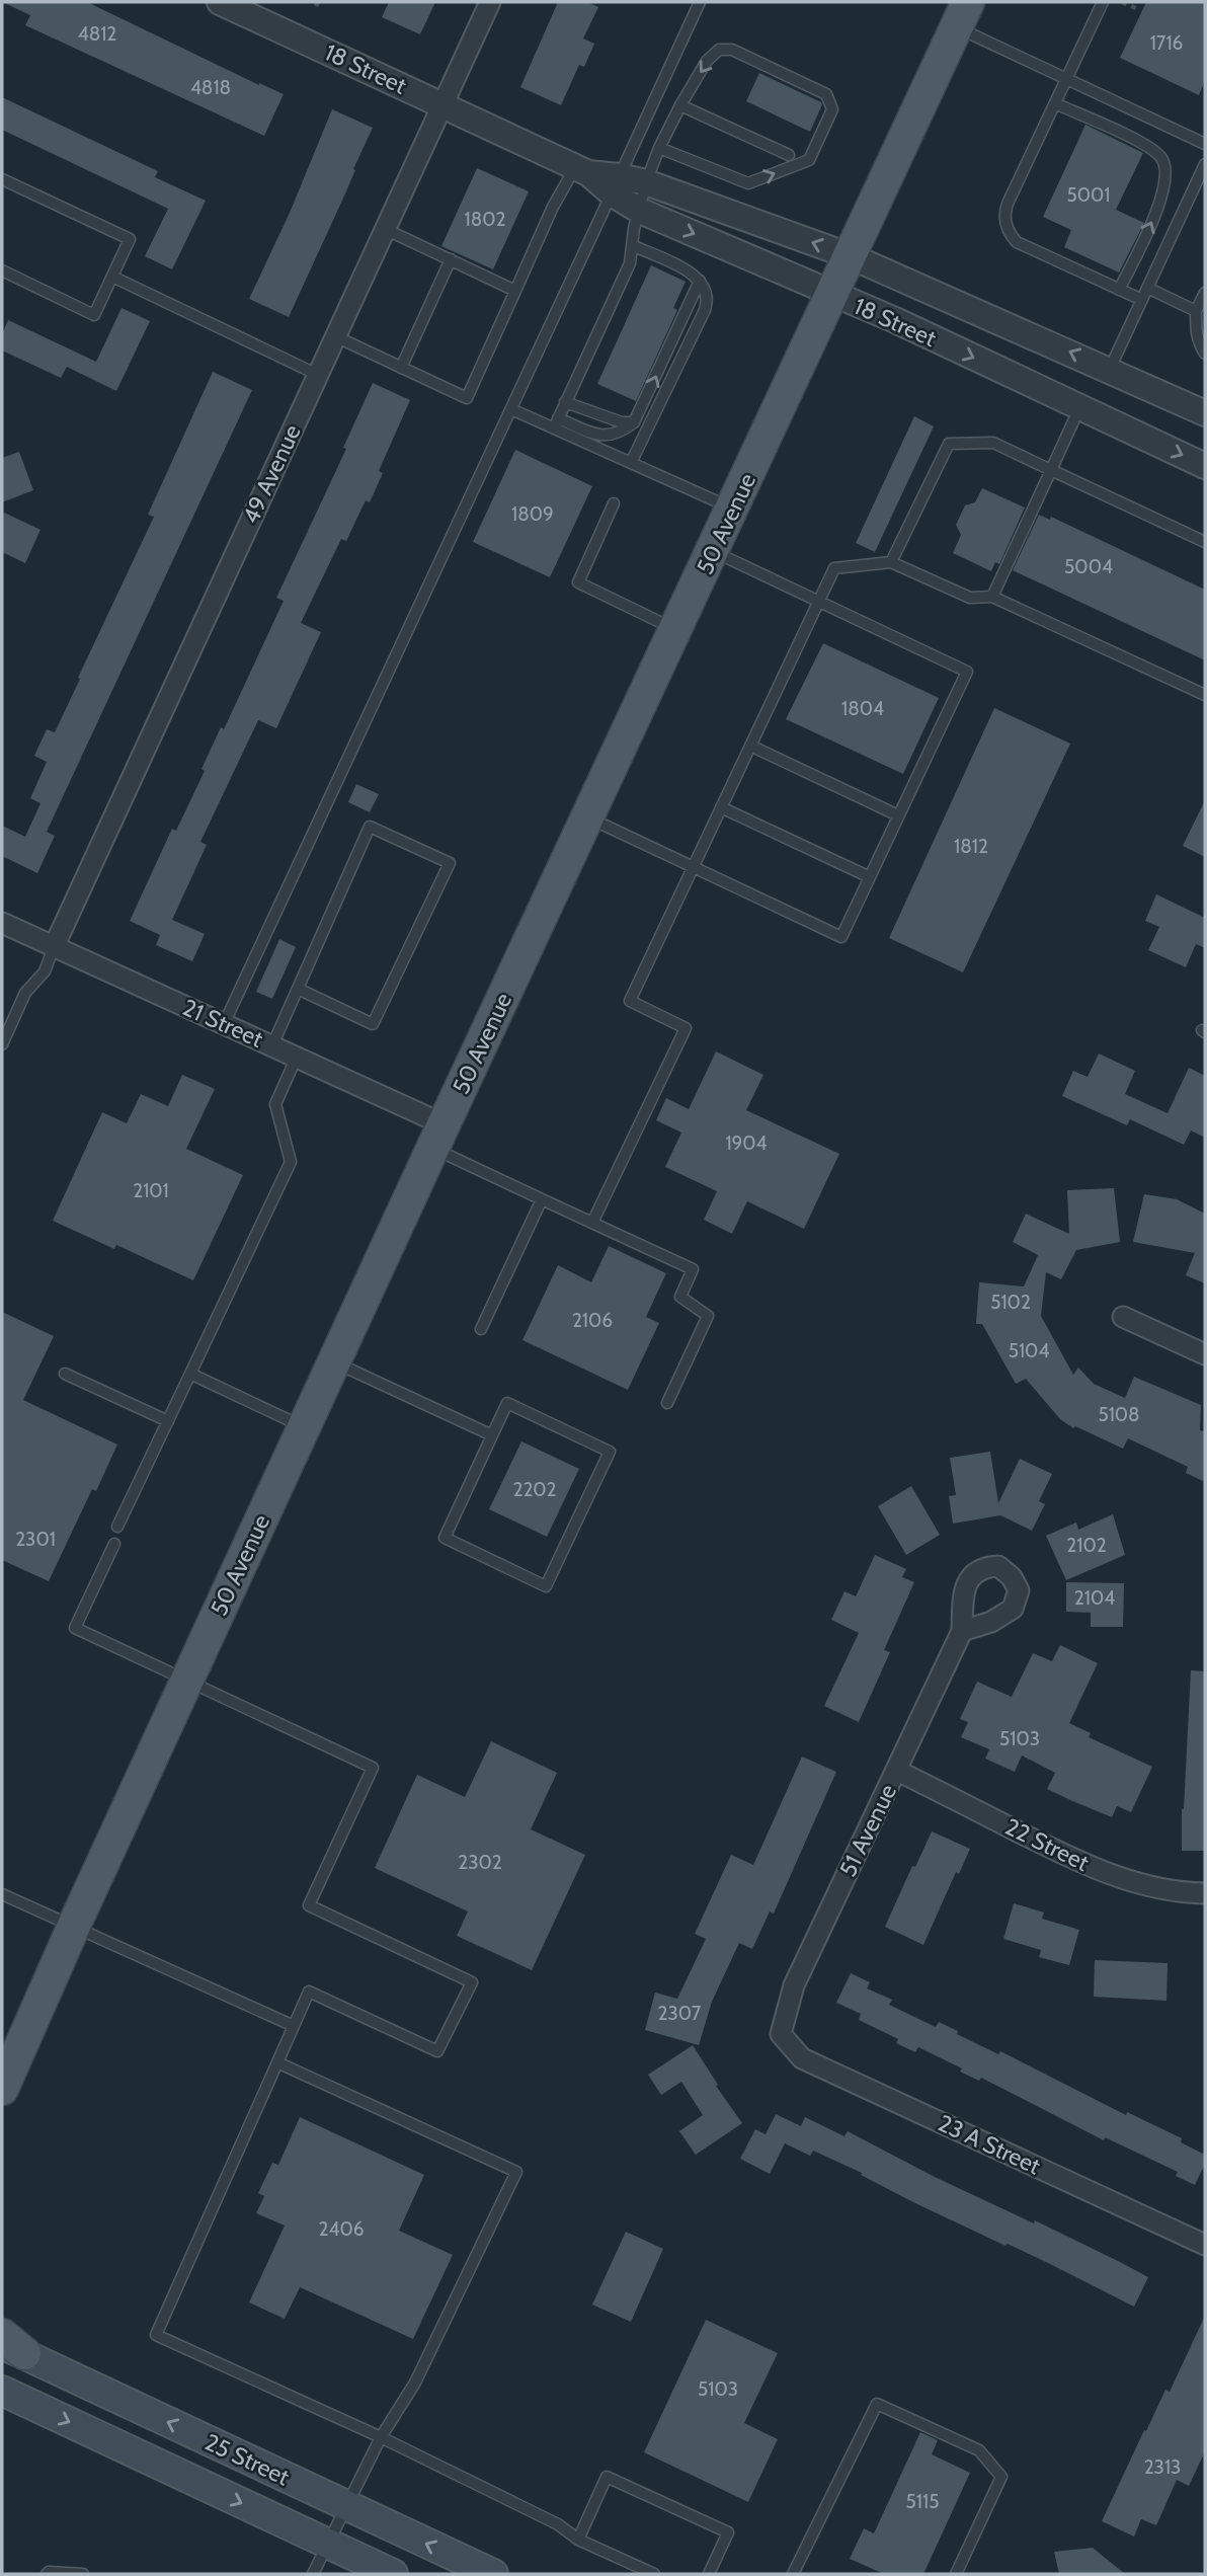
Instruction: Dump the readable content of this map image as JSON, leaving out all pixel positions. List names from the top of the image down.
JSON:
{
  "streets": {
    "main road": ["50 Avenue", "25 Street"],
    "street": [
      "18 Street",
      "49 Avenue",
      "21 Street",
      "51 Avenue",
      "22 Street",
      "23 A Street"
    ]
  },
  "crossings": [
    ["18 Street", "49 Avenue"],
    ["18 Street", "50 Avenue"],
    ["49 Avenue", "21 Street"],
    ["50 Avenue", "21 Street"],
    ["51 Avenue", "22 Street"],
    ["51 Avenue", "23 A Street"]
  ],
  "house_numbers": [
    "4812",
    "1716",
    "4818",
    "5001",
    "1802",
    "1809",
    "5004",
    "1804",
    "1812",
    "1904",
    "2101",
    "5102",
    "2106",
    "5104",
    "5108",
    "2202",
    "2301",
    "2102",
    "2104",
    "5103",
    "2302",
    "2307",
    "2406",
    "5103",
    "2313",
    "5115"
  ]
}
